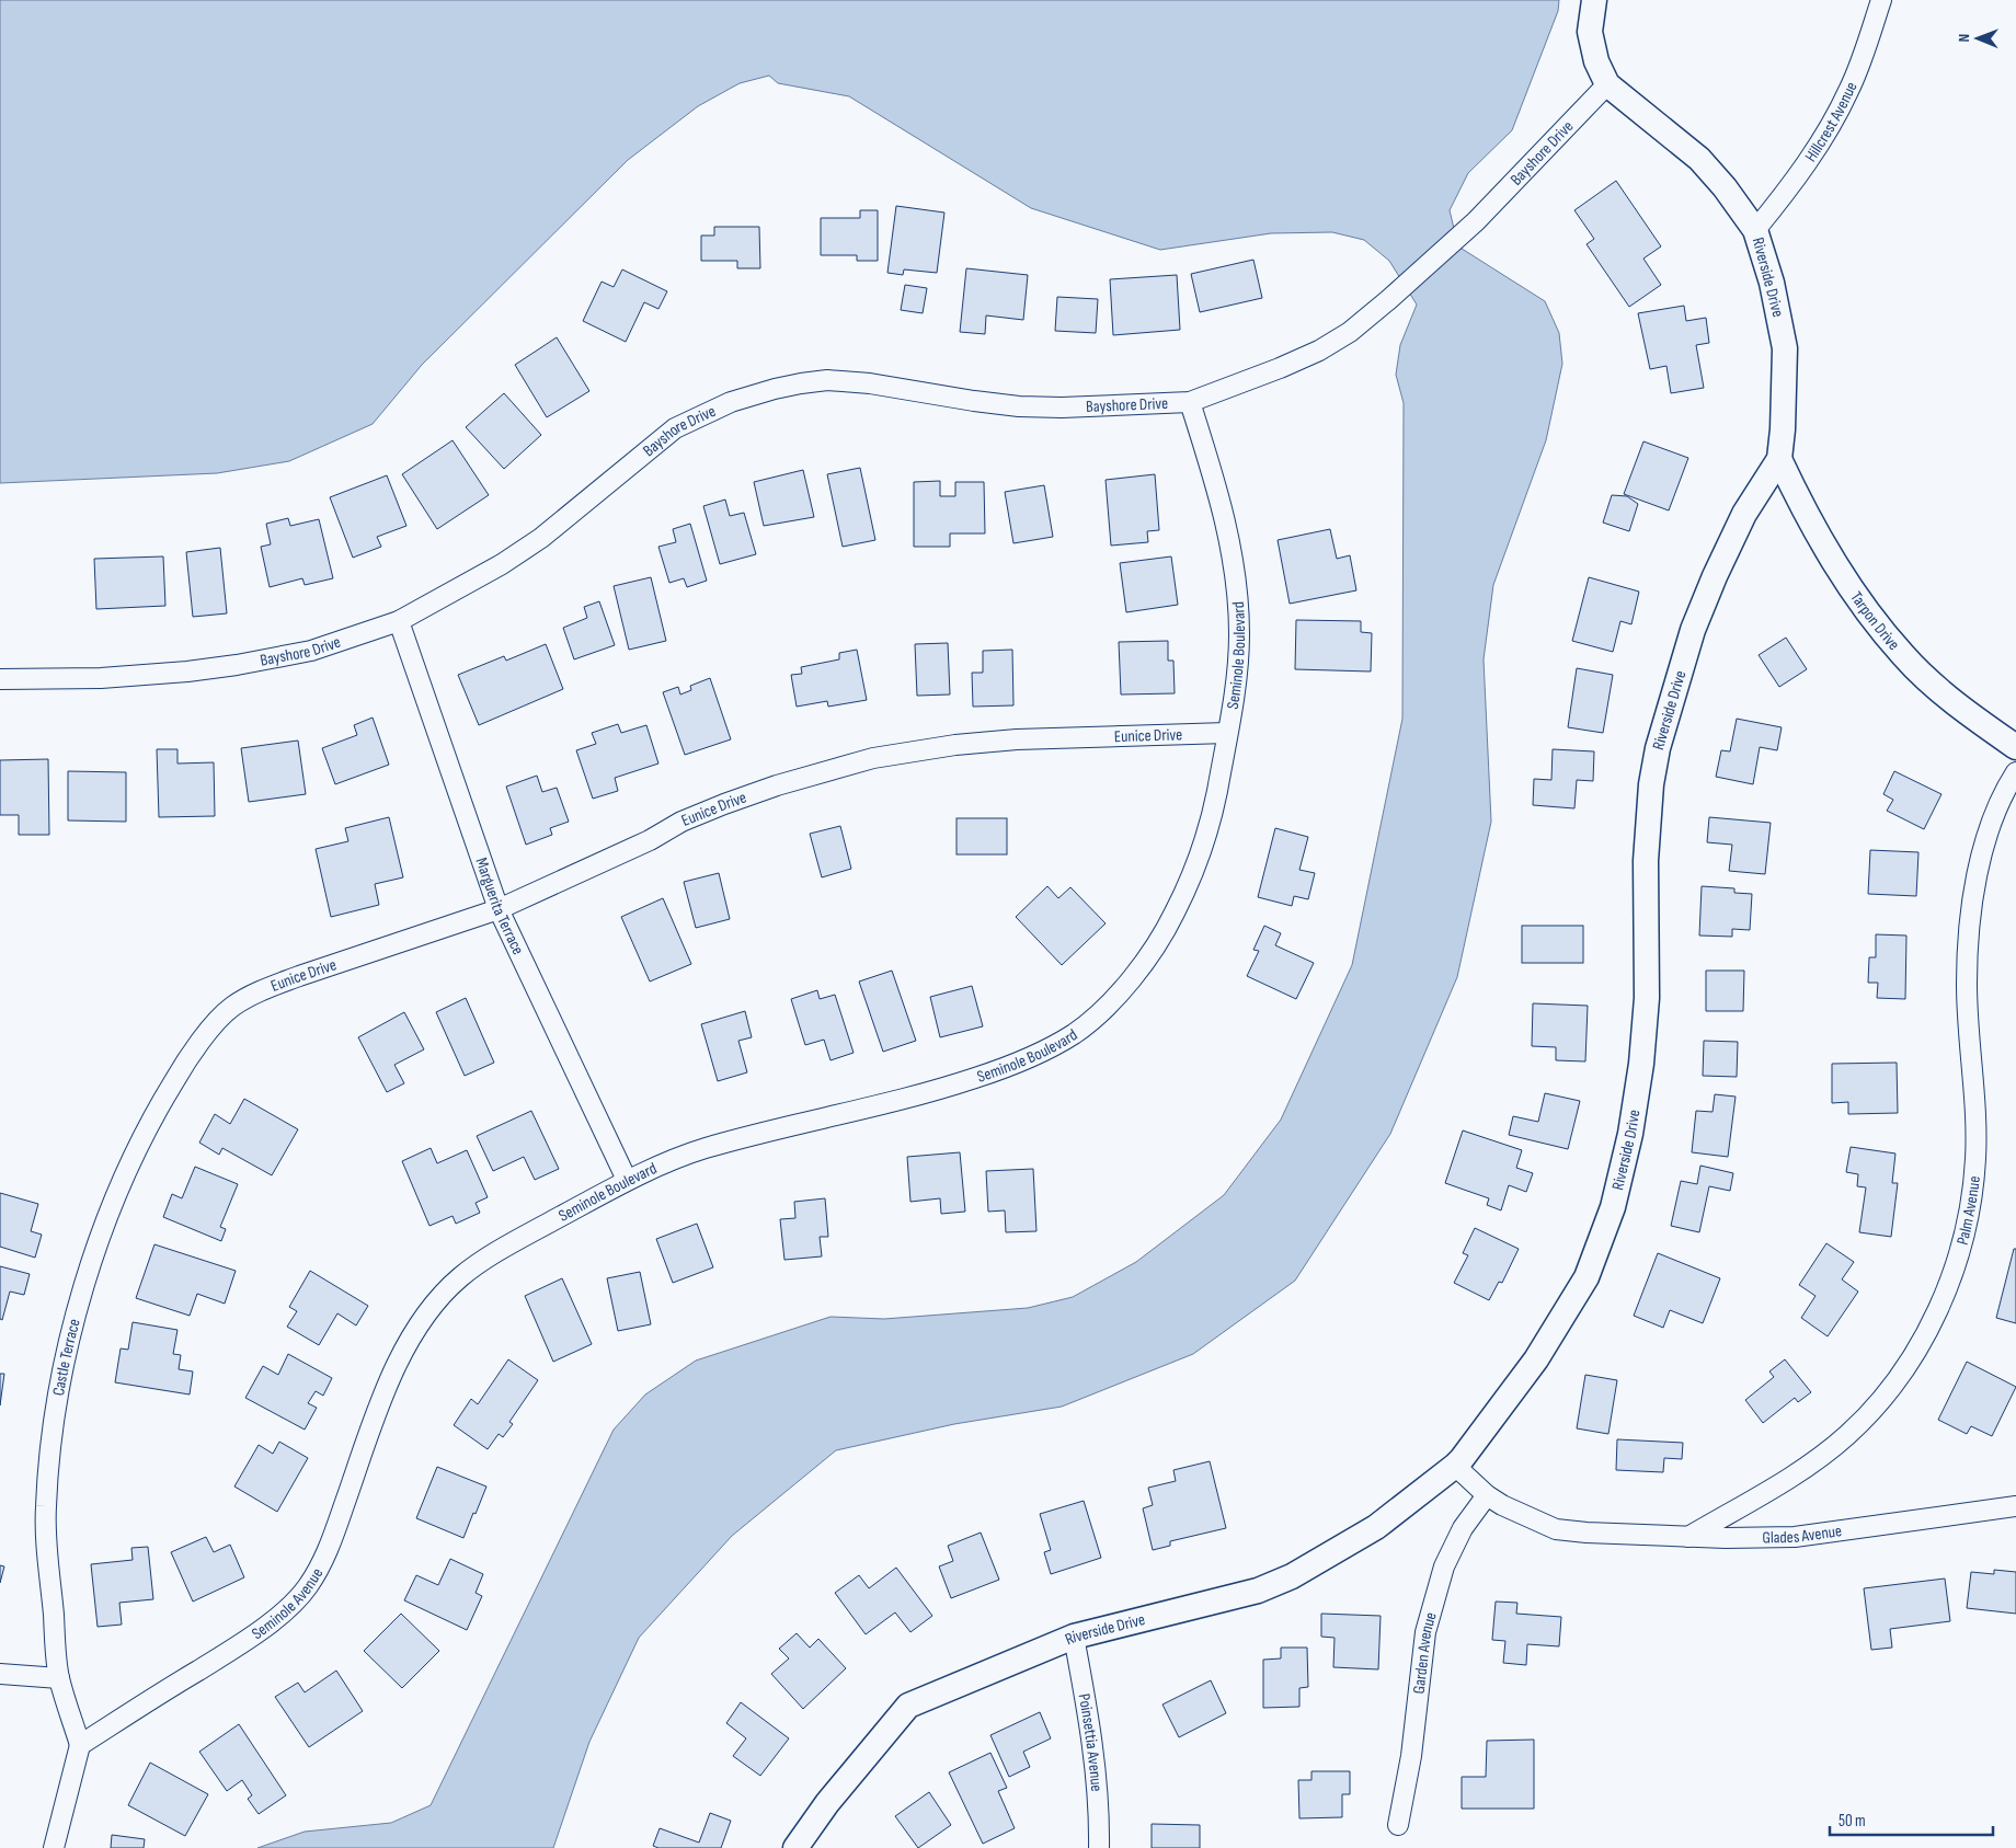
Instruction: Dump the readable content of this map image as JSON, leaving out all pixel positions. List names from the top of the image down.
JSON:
{
  "streets": {
    "street": [
      "Hillcrest Avenue",
      "Bayshore Drive",
      "Riverside Drive",
      "Tarpon Drive",
      "Seminole Boulevard",
      "Eunice Drive",
      "Marguerita Terrace",
      "Palm Avenue",
      "Castle Terrace",
      "Glades Avenue",
      "Seminole Avenue",
      "Garden Avenue",
      "Poinsettia Avenue"
    ]
  },
  "crossings": [
    ["Hillcrest Avenue", "Riverside Drive"],
    ["Bayshore Drive", "Riverside Drive"],
    ["Bayshore Drive", "Seminole Boulevard"],
    ["Bayshore Drive", "Marguerita Terrace"],
    ["Riverside Drive", "Tarpon Drive"],
    ["Riverside Drive", "Poinsettia Avenue"],
    ["Seminole Boulevard", "Eunice Drive"],
    ["Seminole Boulevard", "Marguerita Terrace"],
    ["Seminole Boulevard", "Seminole Avenue"],
    ["Eunice Drive", "Marguerita Terrace"],
    ["Eunice Drive", "Castle Terrace"],
    ["Palm Avenue", "Glades Avenue"],
    ["Castle Terrace", "Seminole Avenue"],
    ["Glades Avenue", "Garden Avenue"]
  ],
  "scale_bar": "50 m",
  "north": "left"
}
